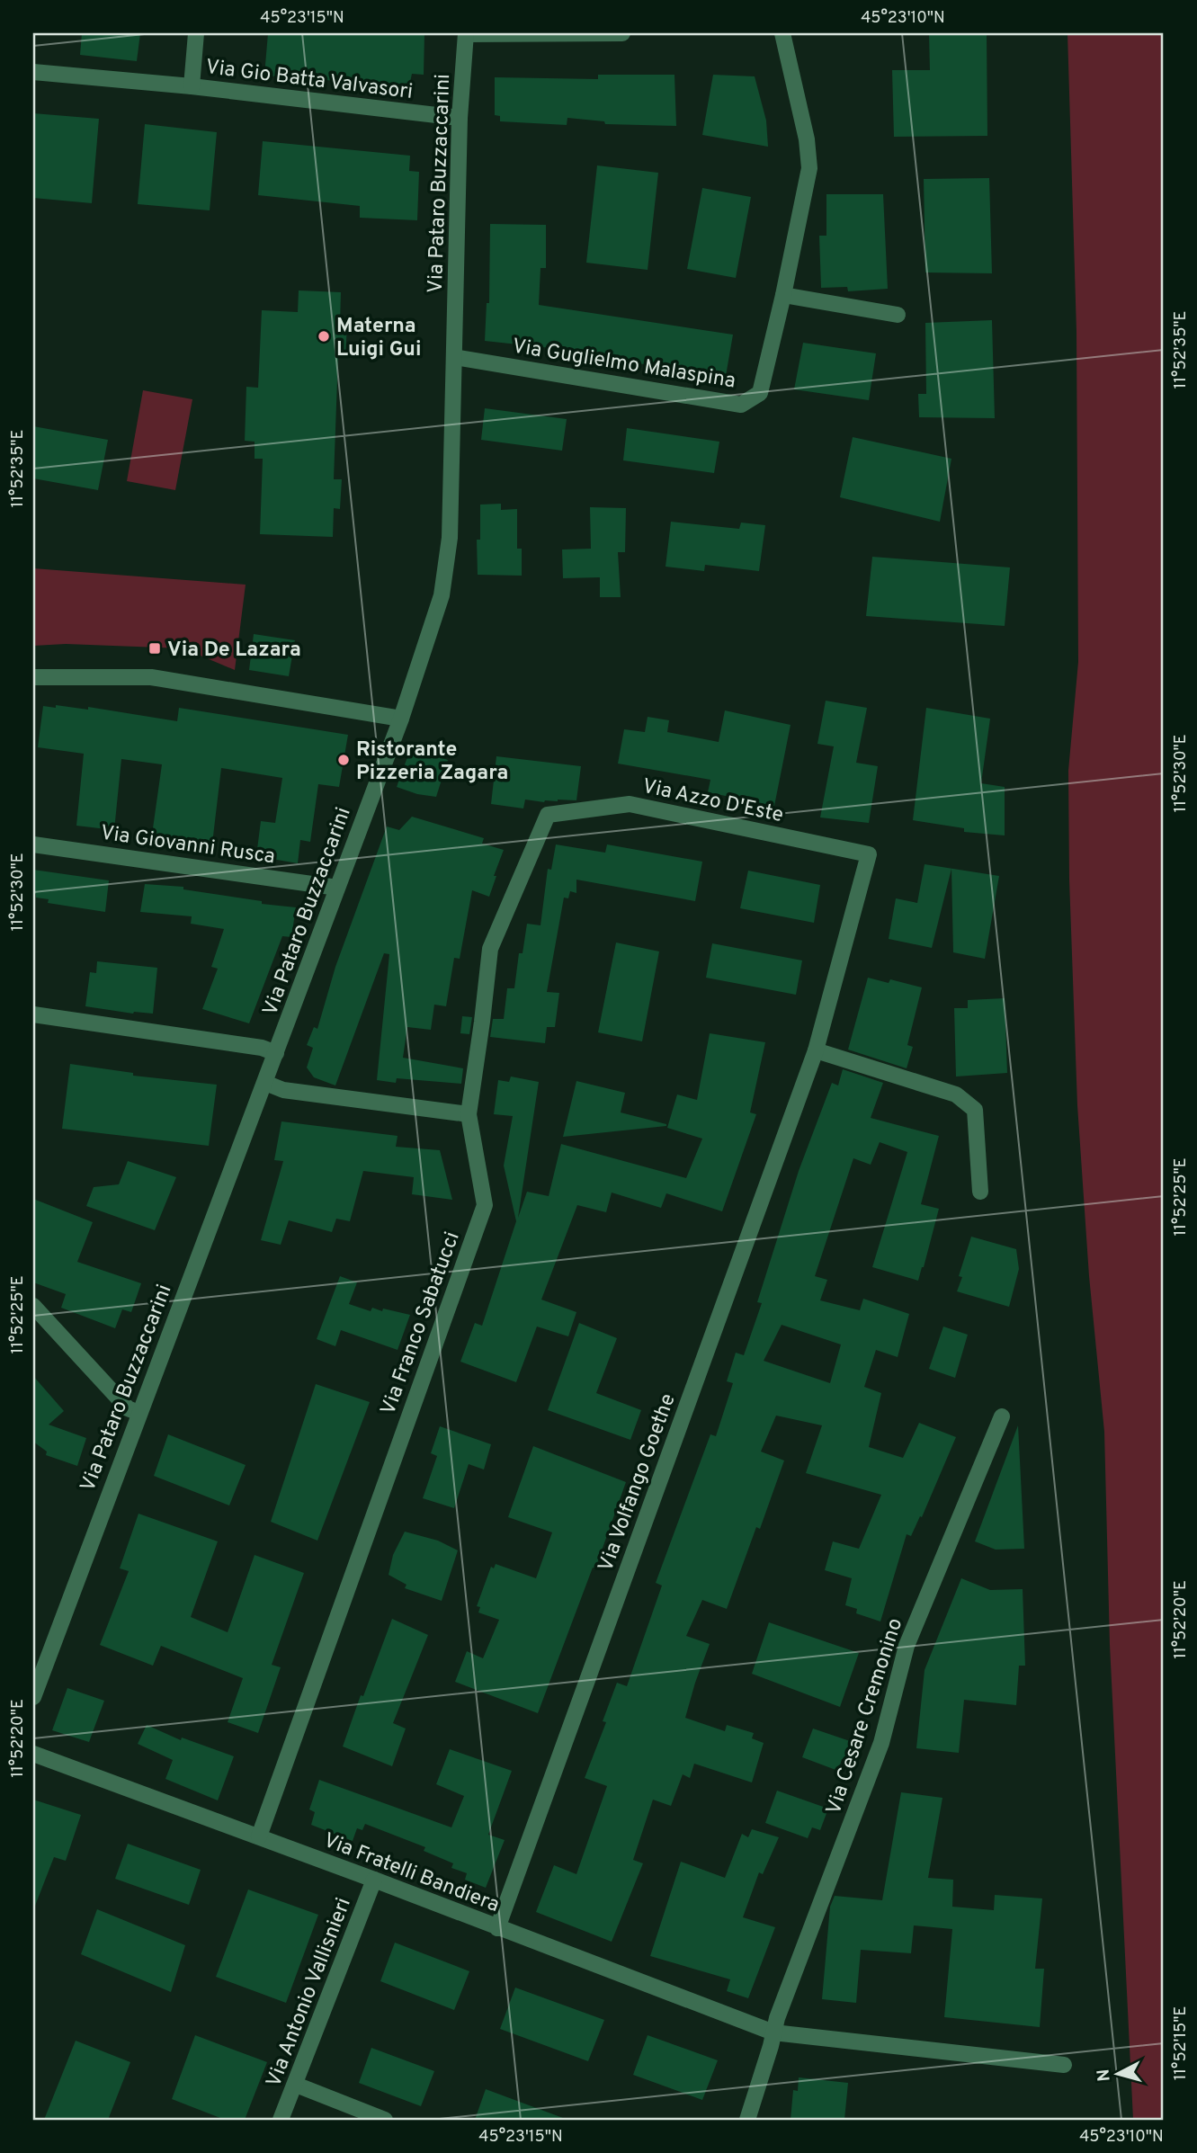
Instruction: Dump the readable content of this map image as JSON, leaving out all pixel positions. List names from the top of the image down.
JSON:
{
  "streets": {
    "street": [
      "Via Gio Batta Valvasori",
      "Via Pataro Buzzaccarini",
      "Via Guglielmo Malaspina",
      "Via Azzo D'Este",
      "Via Giovanni Rusca",
      "Via Franco Sabatucci",
      "Via Volfango Goethe",
      "Via Cesare Cremonino",
      "Via Fratelli Bandiera",
      "Via Antonio Vallisnieri"
    ]
  },
  "crossings": [
    ["Via Gio Batta Valvasori", "Via Pataro Buzzaccarini"],
    ["Via Pataro Buzzaccarini", "Via Guglielmo Malaspina"],
    ["Via Pataro Buzzaccarini", "Via Giovanni Rusca"],
    ["Via Azzo D'Este", "Via Franco Sabatucci"],
    ["Via Azzo D'Este", "Via Volfango Goethe"],
    ["Via Franco Sabatucci", "Via Fratelli Bandiera"],
    ["Via Volfango Goethe", "Via Fratelli Bandiera"],
    ["Via Cesare Cremonino", "Via Fratelli Bandiera"],
    ["Via Fratelli Bandiera", "Via Antonio Vallisnieri"]
  ],
  "places": {
    "other": ["Materna Luigi Gui", "Ristorante Pizzeria Zagara"],
    "transit": ["Via De Lazara"]
  },
  "north": "left",
  "coordinates": [
    "45°23'15\"N",
    "45°23'10\"N",
    "11°52'35\"E",
    "11°52'30\"E",
    "11°52'25\"E",
    "11°52'20\"E",
    "11°52'15\"E"
  ]
}
